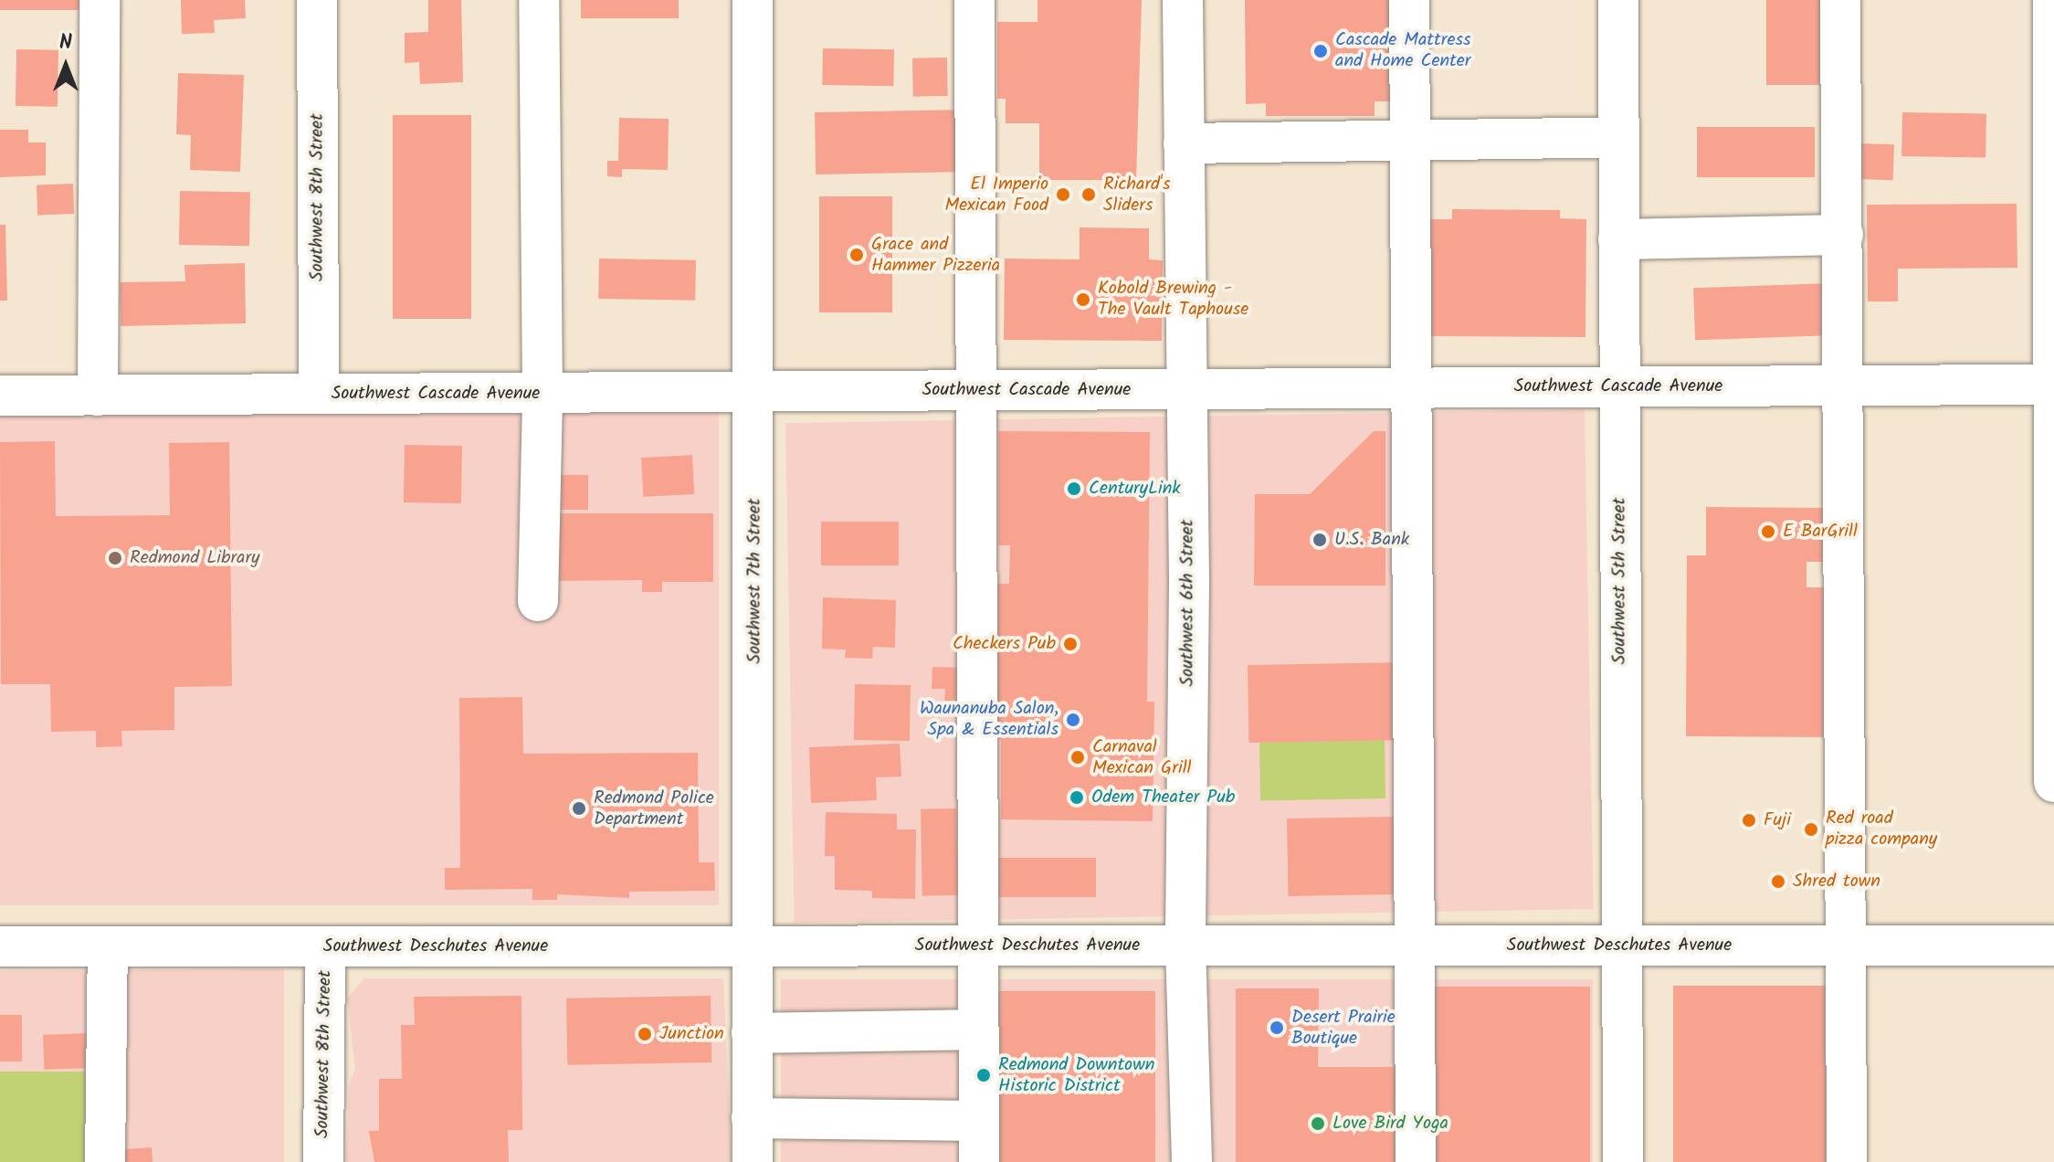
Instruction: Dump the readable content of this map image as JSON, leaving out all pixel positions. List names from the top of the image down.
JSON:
{
  "streets": {
    "street": [
      "Southwest 8th Street",
      "Southwest Cascade Avenue",
      "Southwest 7th Street",
      "Southwest 5th Street",
      "Southwest 6th Street",
      "Southwest Deschutes Avenue"
    ]
  },
  "crossings": [
    ["Southwest 8th Street", "Southwest Cascade Avenue"],
    ["Southwest 8th Street", "Southwest Deschutes Avenue"],
    ["Southwest Cascade Avenue", "Southwest 7th Street"],
    ["Southwest Cascade Avenue", "Southwest 5th Street"],
    ["Southwest Cascade Avenue", "Southwest 6th Street"],
    ["Southwest 7th Street", "Southwest Deschutes Avenue"],
    ["Southwest 5th Street", "Southwest Deschutes Avenue"],
    ["Southwest 6th Street", "Southwest Deschutes Avenue"]
  ],
  "places": [
    "Cascade Mattress and Home Center",
    "El Imperio Mexican Food",
    "Richard's Sliders",
    "Grace and Hammer Pizzeria",
    "Kobold Brewing - The Vault Taphouse",
    "CenturyLink",
    "E BarGrill",
    "U.S. Bank",
    "Redmond Library",
    "Checkers Pub",
    "Waunanuba Salon, Spa & Essentials",
    "Carnaval Mexican Grill",
    "Odem Theater Pub",
    "Redmond Police Department",
    "Fuji",
    "Red road pizza company",
    "Shred town",
    "Desert Prairie Boutique",
    "Junction",
    "Redmond Downtown Historic District",
    "Love Bird Yoga"
  ],
  "north": "top"
}
